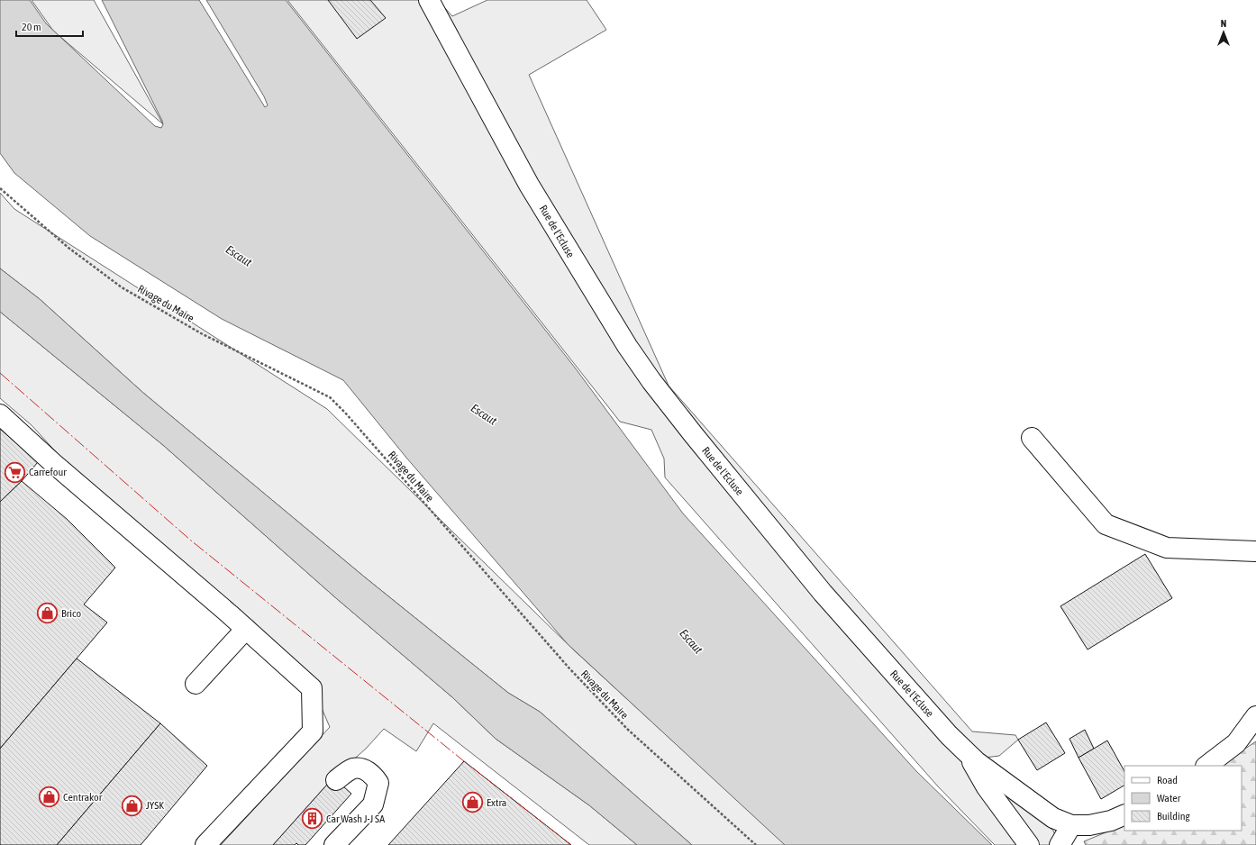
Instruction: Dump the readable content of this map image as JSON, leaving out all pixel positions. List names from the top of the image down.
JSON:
{
  "streets": {
    "street": ["Rue de l'Ecluse"],
    "path": ["Rivage du Maire"]
  },
  "water": ["Escaut"],
  "places": {
    "supermarket": ["Carrefour"],
    "shop": [
      "Brico",
      "Centrakor",
      "Extra",
      "JYSK"
    ],
    "building": ["Car Wash J-J SA"]
  },
  "legend": ["Road", "Water", "Building"],
  "scale_bar": "20 m",
  "north": "top"
}
